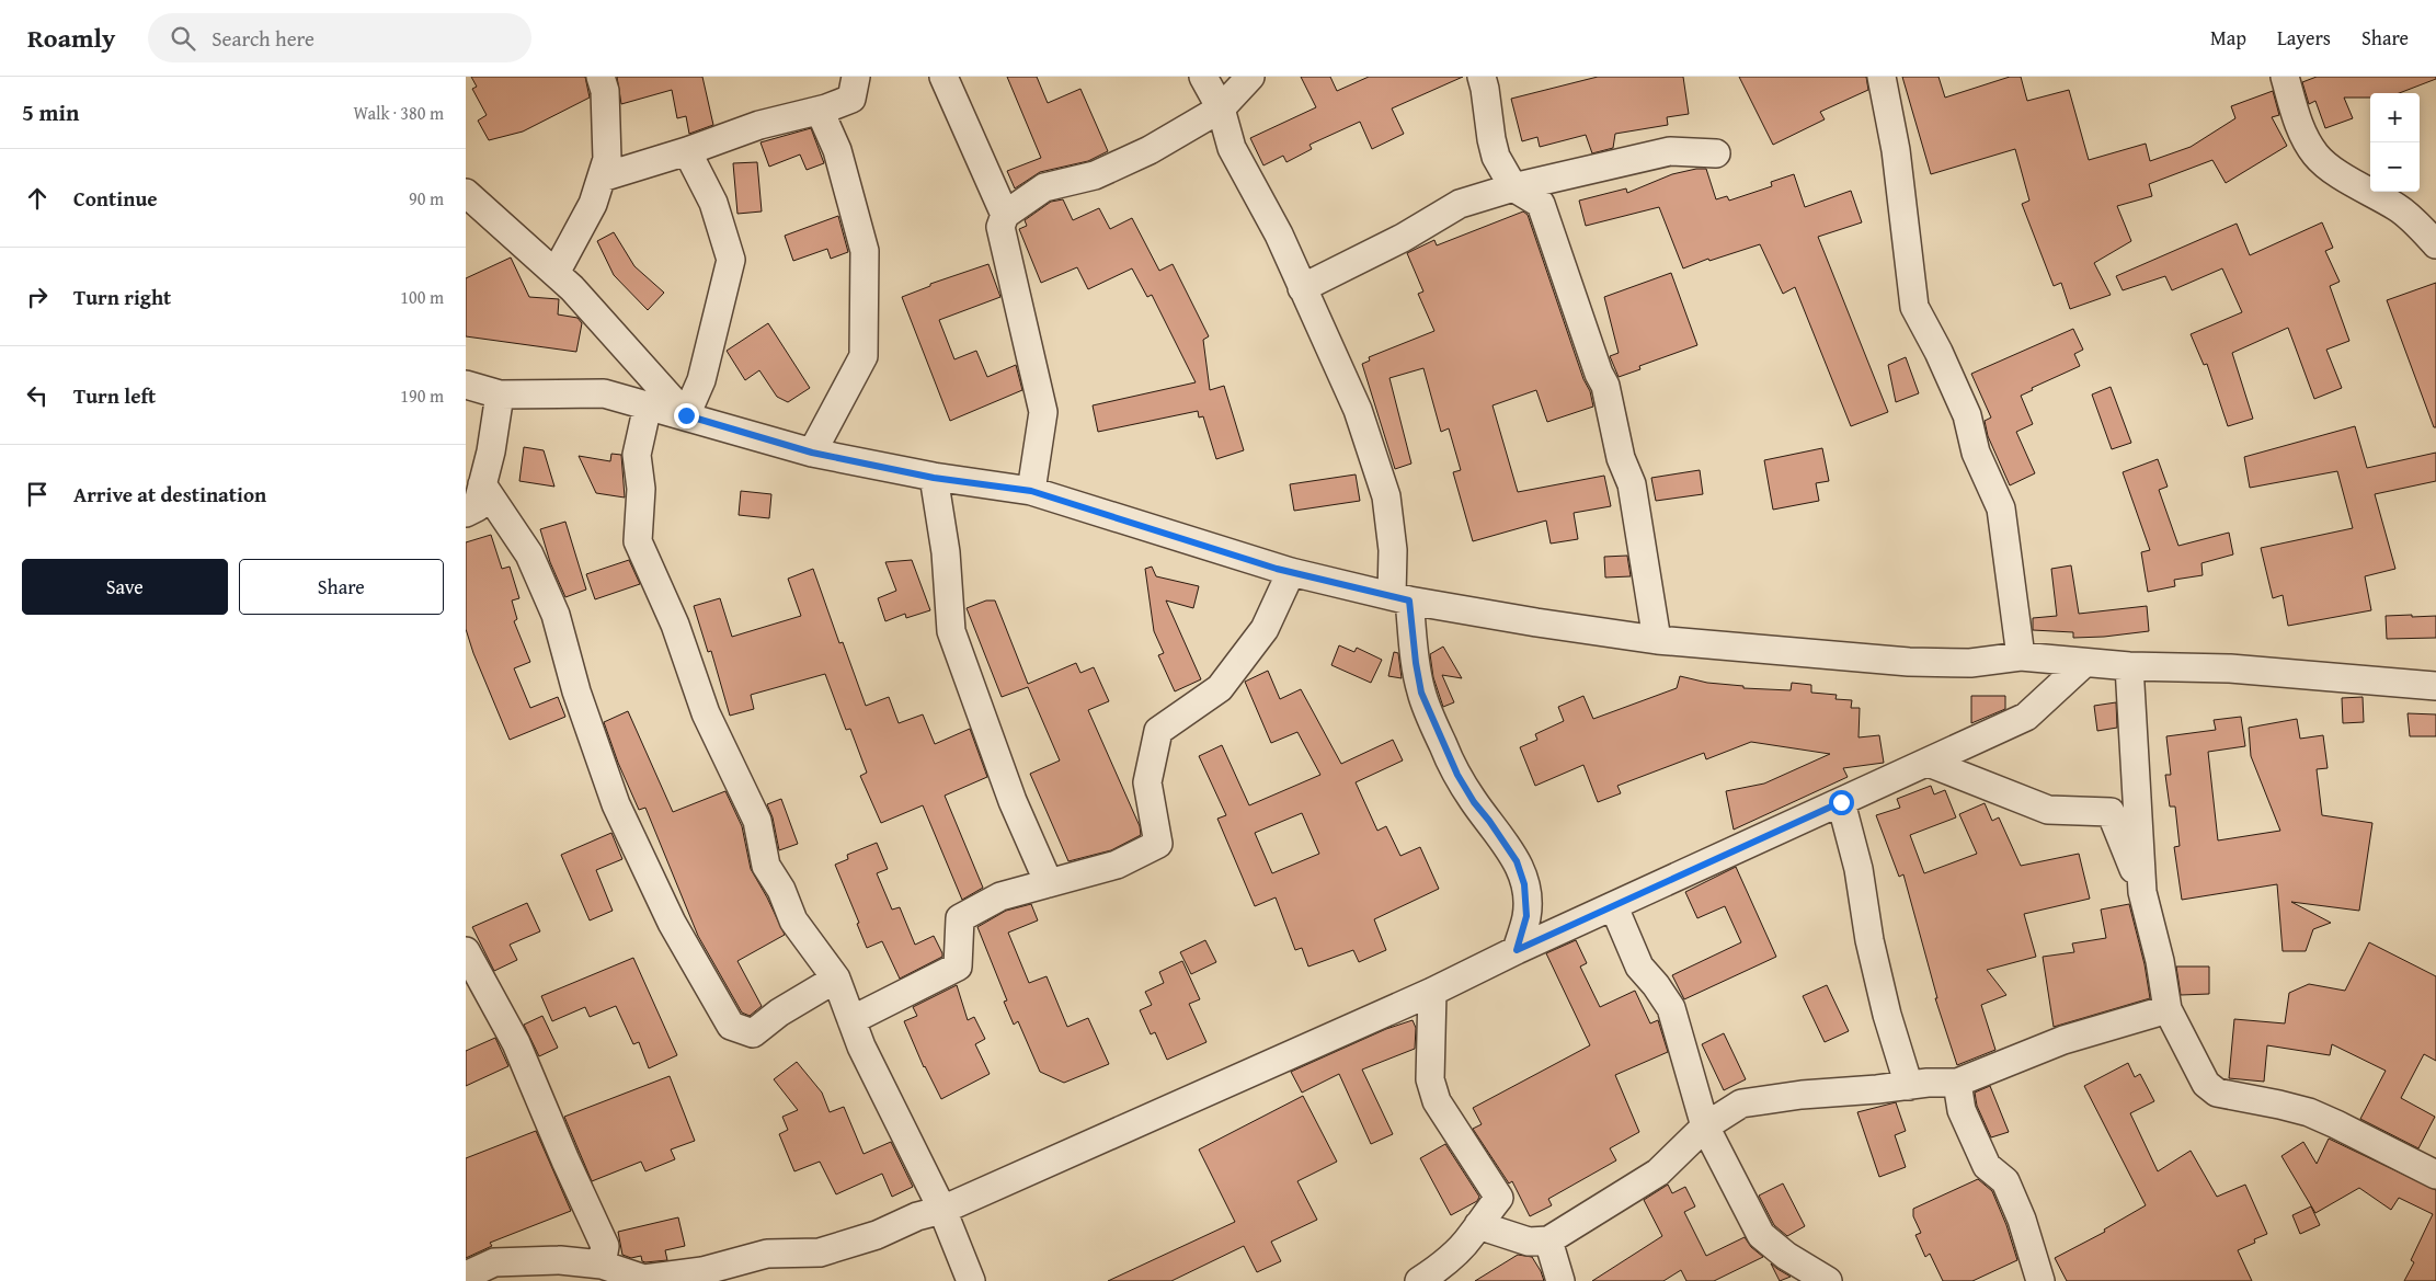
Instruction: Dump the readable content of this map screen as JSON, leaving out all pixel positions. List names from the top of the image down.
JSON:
{
  "page": {
    "header": "Roamly",
    "search": "Search here",
    "nav": ["Map", "Layers", "Share"],
    "heading": ["5 min", "Walk · 380 m"],
    "map_buttons": ["+", "−"],
    "list": [
      ["Continue", "90 m"],
      ["Turn right", "100 m"],
      ["Turn left", "190 m"],
      "Arrive at destination"
    ],
    "buttons": ["Save", "Share"]
  }
}
